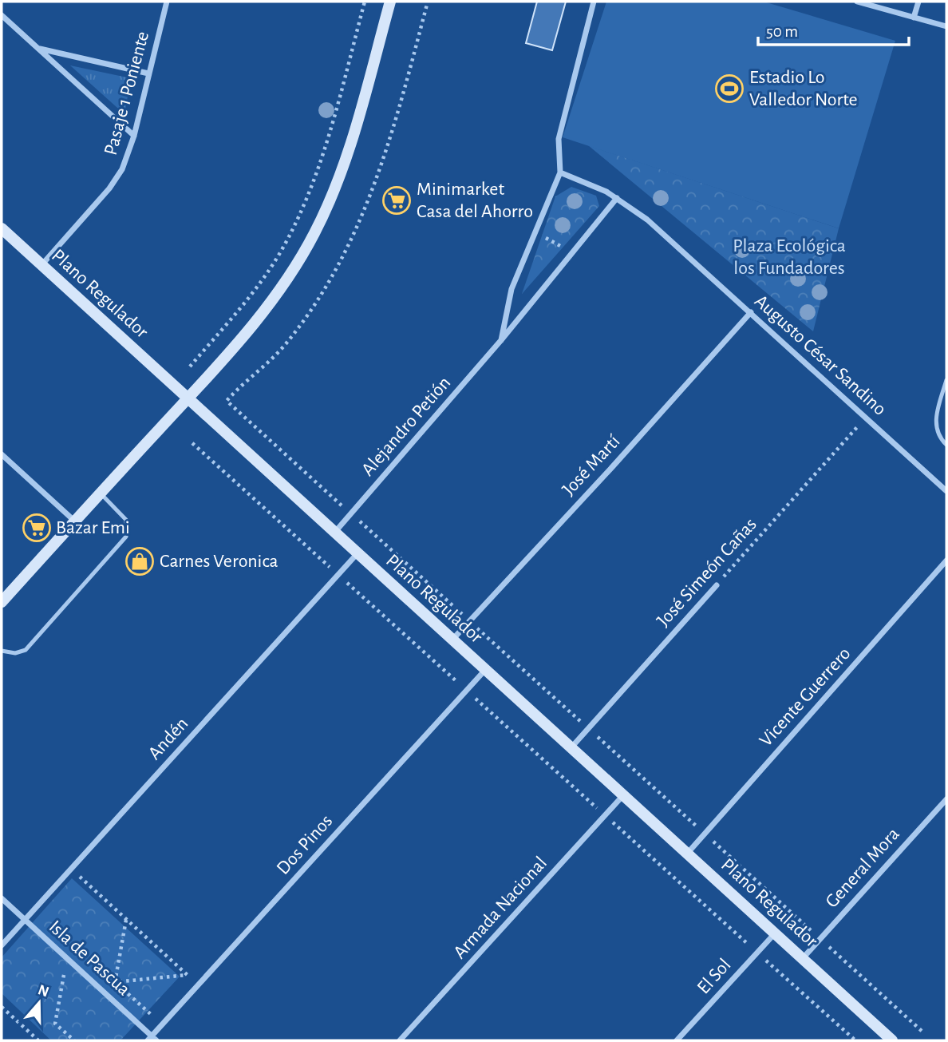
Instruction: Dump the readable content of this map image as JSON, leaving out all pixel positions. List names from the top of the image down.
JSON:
{
  "streets": {
    "street": [
      "Pasaje 1 Poniente",
      "Plano Regulador",
      "Augusto César Sandino",
      "Alejandro Petión",
      "José Martí",
      "José Simeón Cañas",
      "Vicente Guerrero",
      "Andén",
      "Dos Pinos",
      "General Mora",
      "Armada Nacional",
      "Isla de Pascua",
      "El Sol"
    ]
  },
  "crossings": [
    ["Pasaje 1 Poniente", "Plano Regulador"],
    ["Plano Regulador", "Alejandro Petión"],
    ["Plano Regulador", "José Martí"],
    ["Plano Regulador", "José Simeón Cañas"],
    ["Plano Regulador", "Vicente Guerrero"],
    ["Plano Regulador", "Andén"],
    ["Plano Regulador", "Dos Pinos"],
    ["Plano Regulador", "General Mora"],
    ["Plano Regulador", "Armada Nacional"],
    ["Plano Regulador", "El Sol"],
    ["Augusto César Sandino", "Alejandro Petión"],
    ["Augusto César Sandino", "José Martí"],
    ["Augusto César Sandino", "José Simeón Cañas"],
    ["Andén", "Isla de Pascua"],
    ["Dos Pinos", "Isla de Pascua"]
  ],
  "parks": ["Plaza Ecológica los Fundadores"],
  "places": {
    "sports": ["Estadio Lo Valledor Norte"],
    "supermarket": ["Minimarket Casa del Ahorro", "Bazar Emi"],
    "shop": ["Carnes Veronica"]
  },
  "scale_bar": "50 m",
  "north": "top"
}
